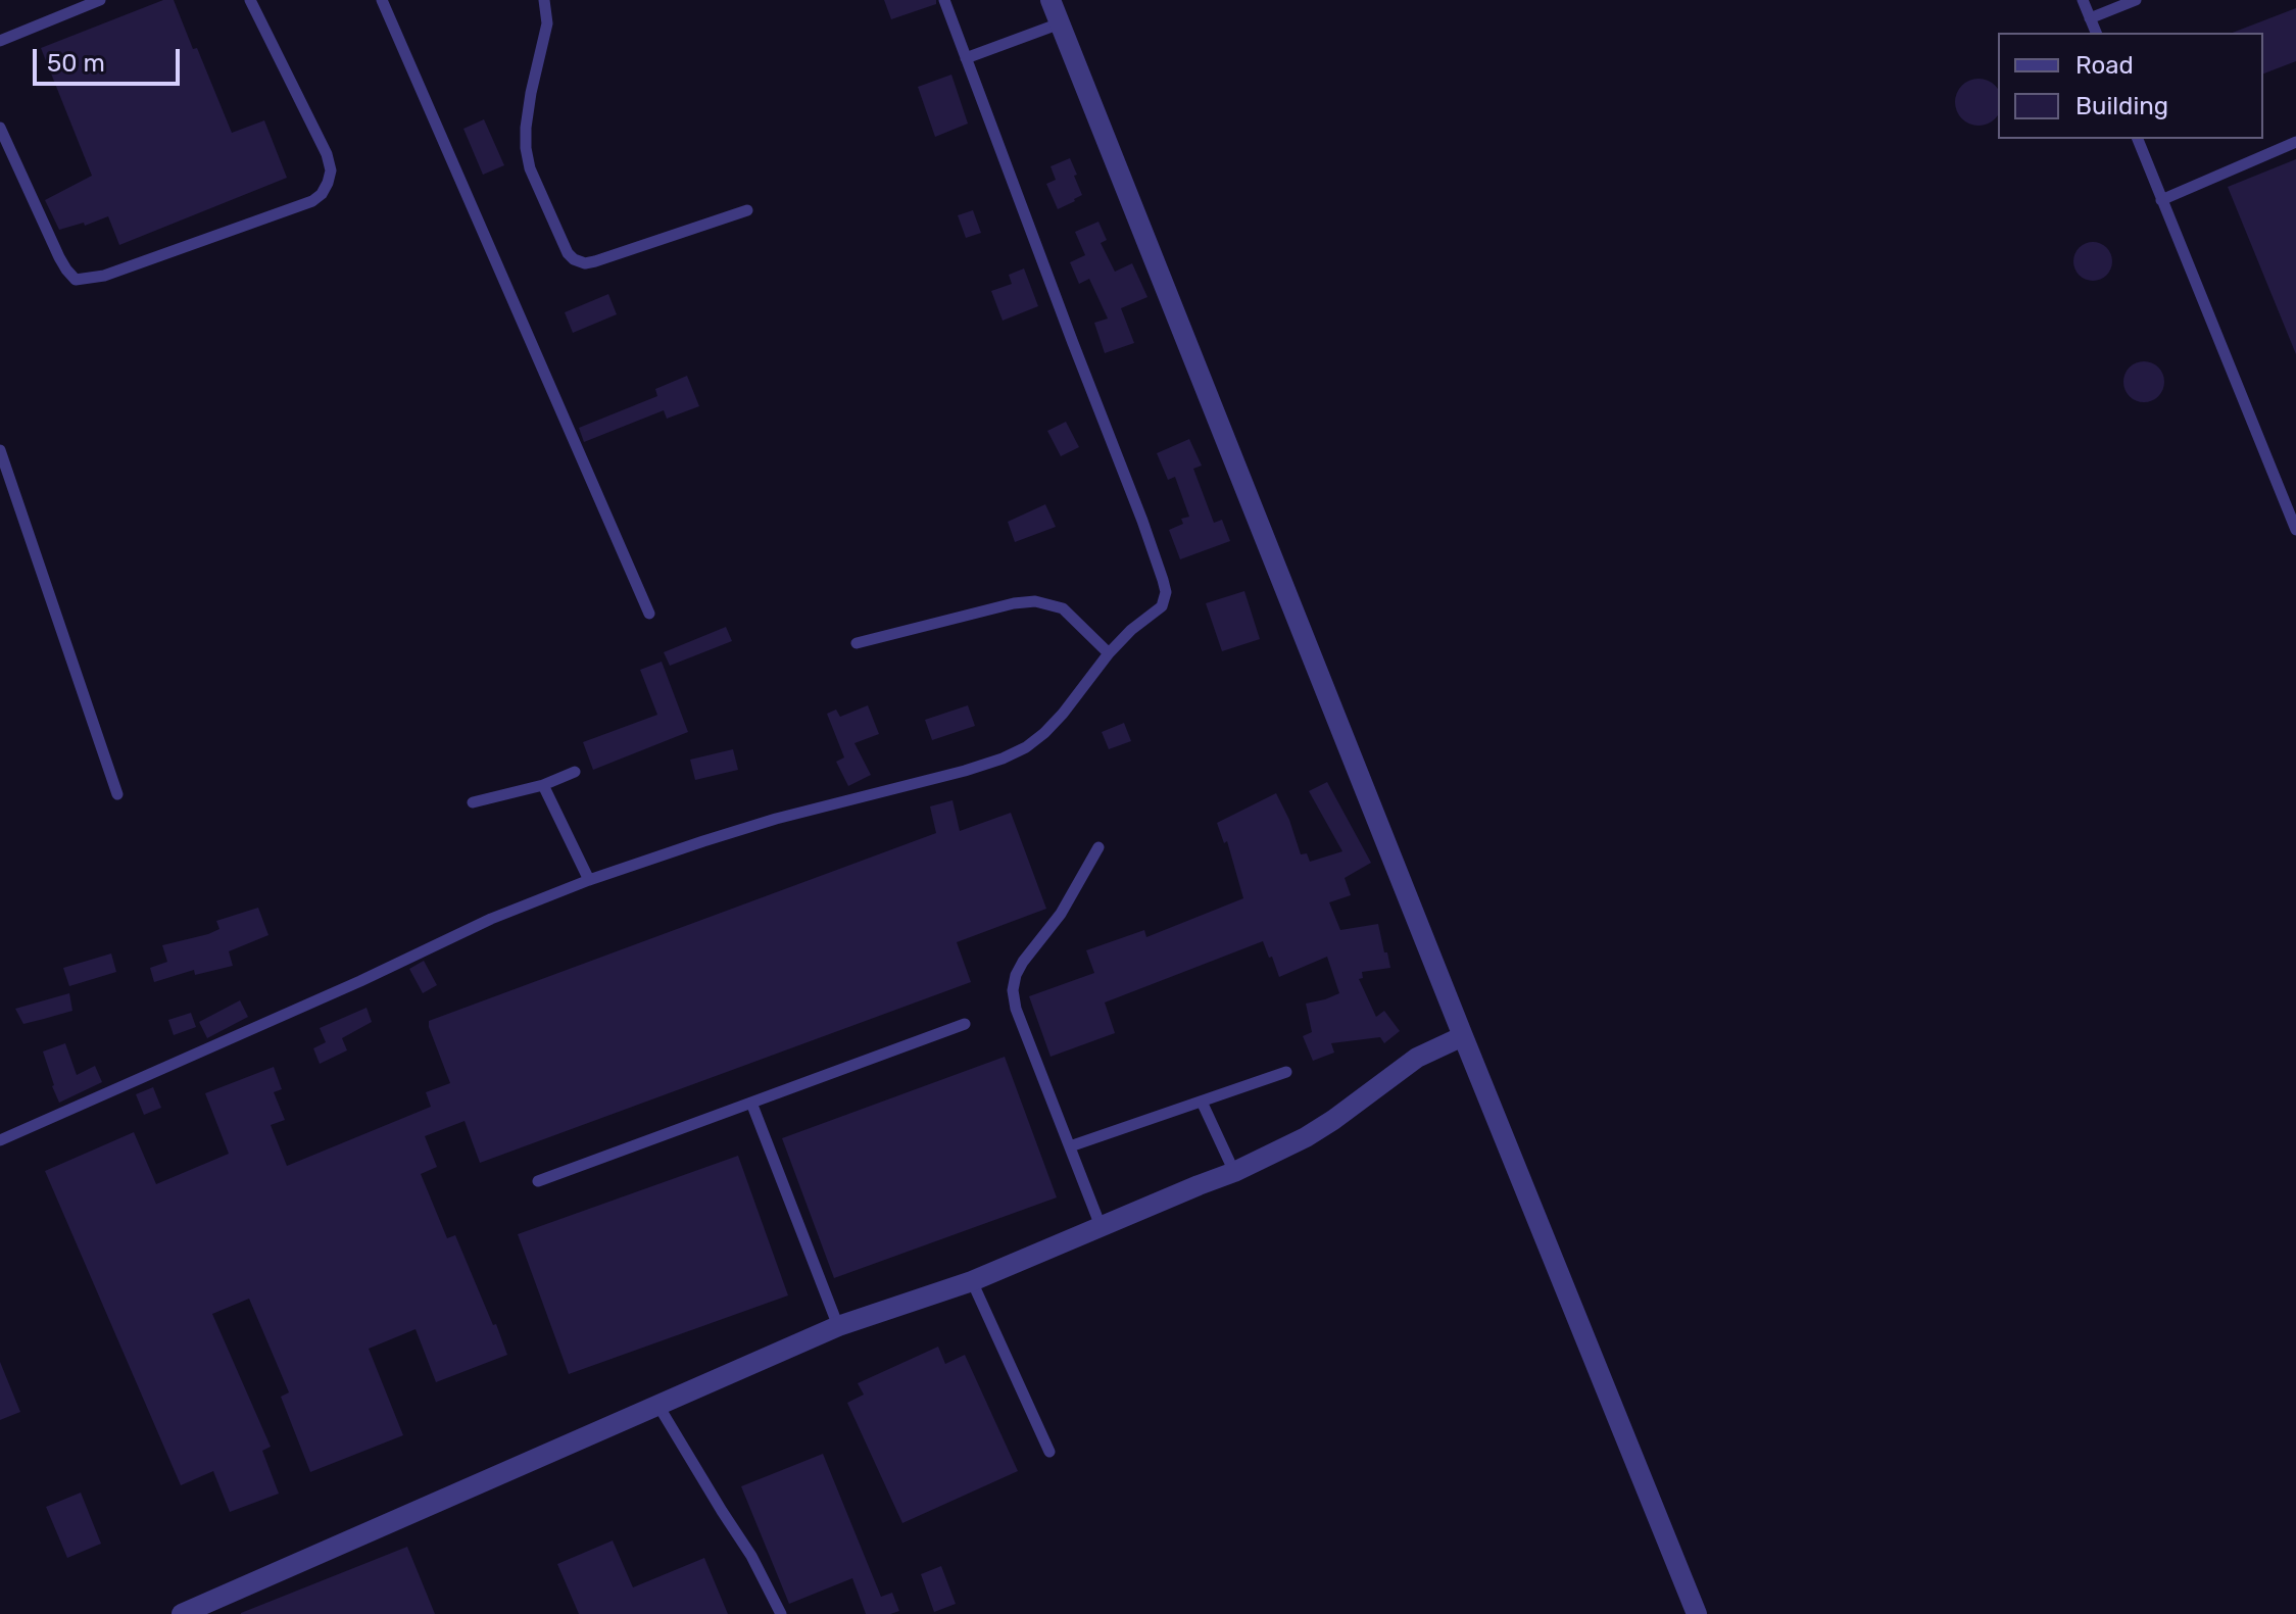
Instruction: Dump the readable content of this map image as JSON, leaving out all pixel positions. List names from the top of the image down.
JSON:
{
  "legend": ["Road", "Building"],
  "scale_bar": "50 m"
}
